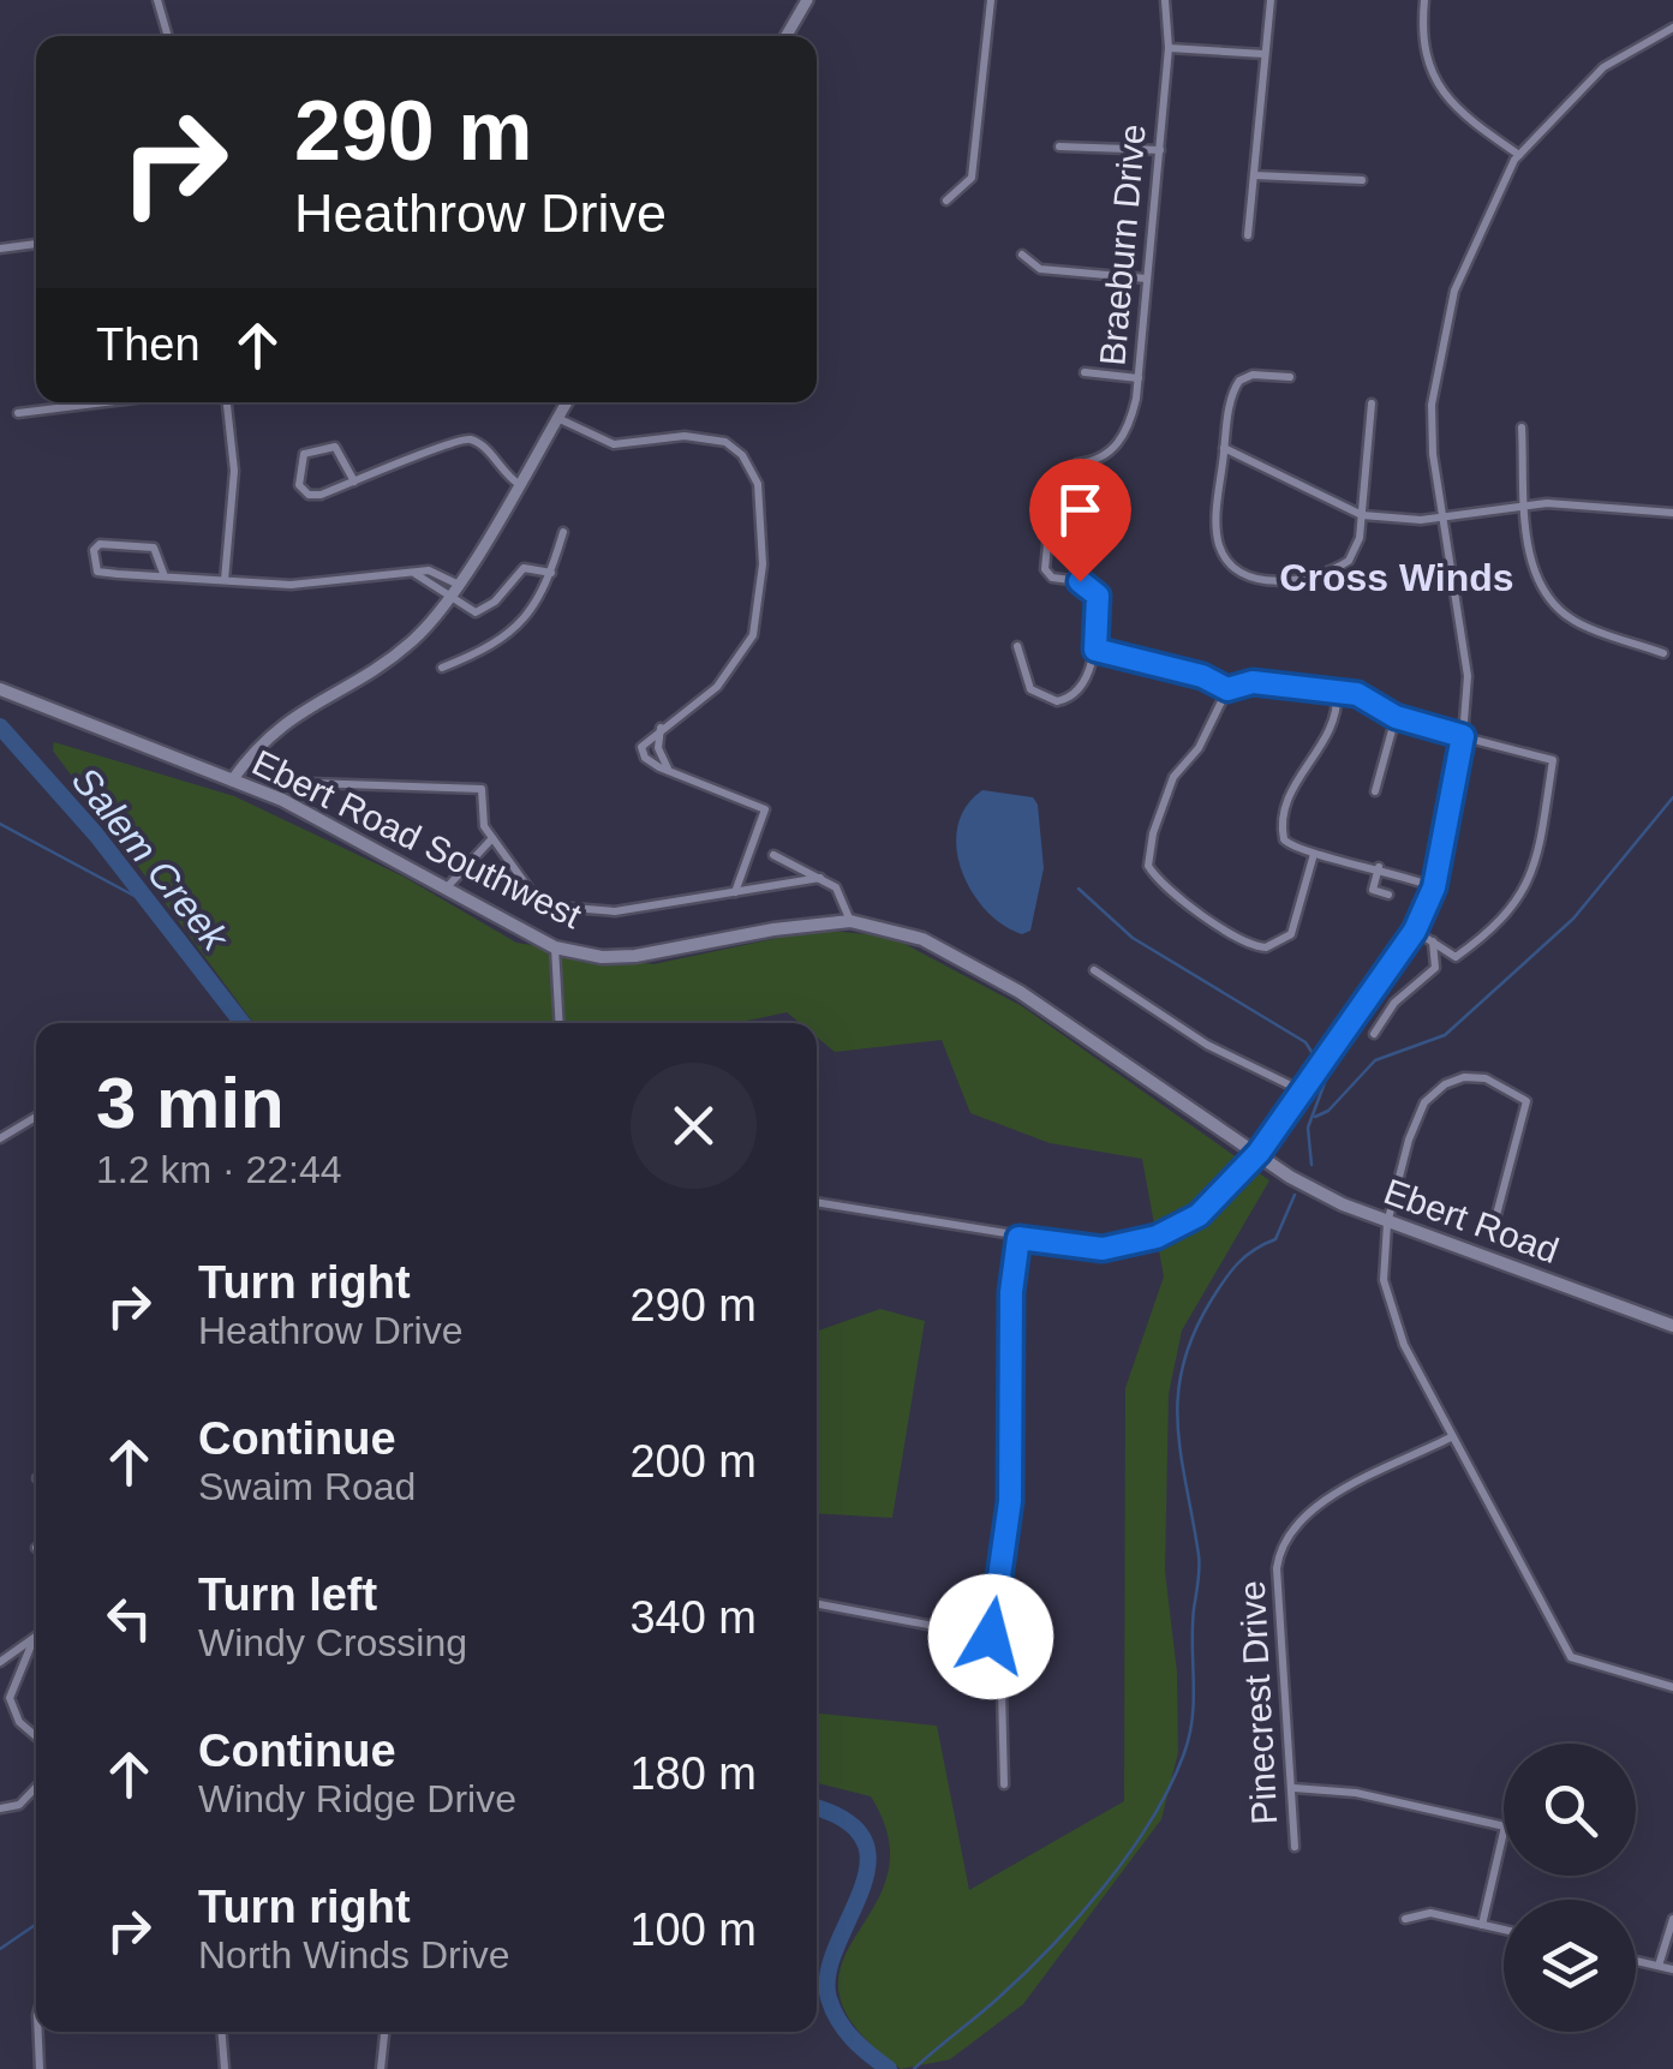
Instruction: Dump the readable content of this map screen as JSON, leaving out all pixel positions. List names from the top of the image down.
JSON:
{
  "streets": {
    "main road": ["Ebert Road Southwest", "Ebert Road"],
    "street": ["Braeburn Drive", "Pinecrest Drive"]
  },
  "crossings": [
    ["Ebert Road Southwest", "Ebert Road"]
  ],
  "districts": ["Cross Winds"],
  "water": ["Salem Creek"],
  "page": {
    "turn": ["290 m", "Heathrow Drive"],
    "then": "Then",
    "heading": ["3 min", "1.2 km · 22:44"],
    "list": [
      {
        "name": "Turn right",
        "note": "Heathrow Drive",
        "value": "290 m"
      },
      {
        "name": "Continue",
        "note": "Swaim Road",
        "value": "200 m"
      },
      {
        "name": "Turn left",
        "note": "Windy Crossing",
        "value": "340 m"
      },
      {
        "name": "Continue",
        "note": "Windy Ridge Drive",
        "value": "180 m"
      },
      {
        "name": "Turn right",
        "note": "North Winds Drive",
        "value": "100 m"
      }
    ]
  }
}
